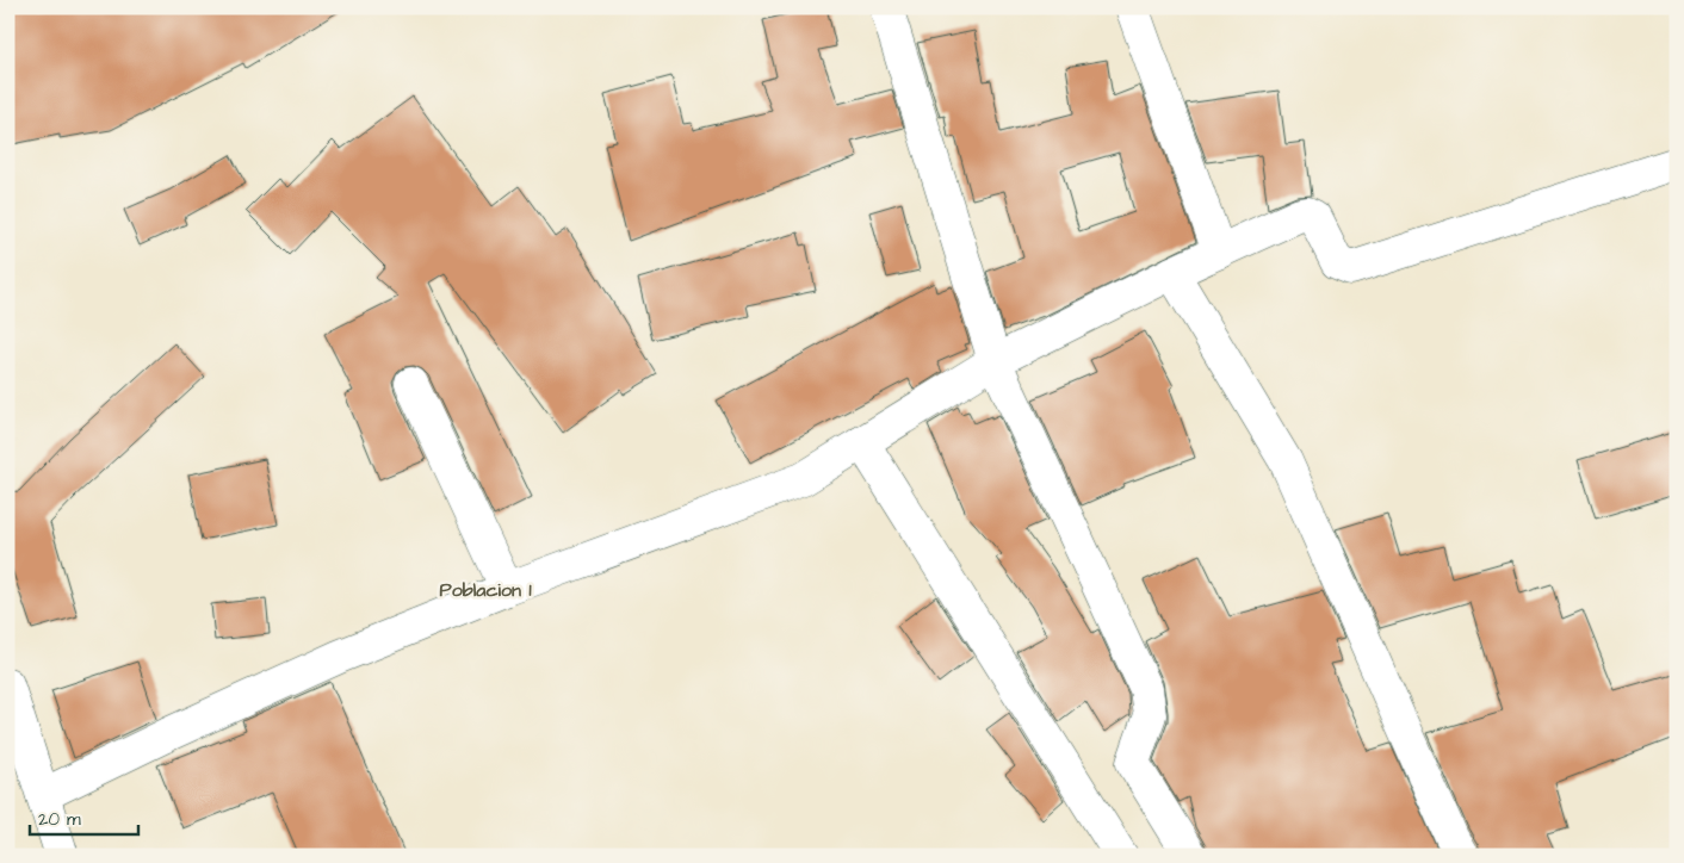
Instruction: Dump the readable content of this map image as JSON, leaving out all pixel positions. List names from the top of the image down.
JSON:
{
  "districts": ["Poblacion 1"],
  "scale_bar": "20 m"
}
